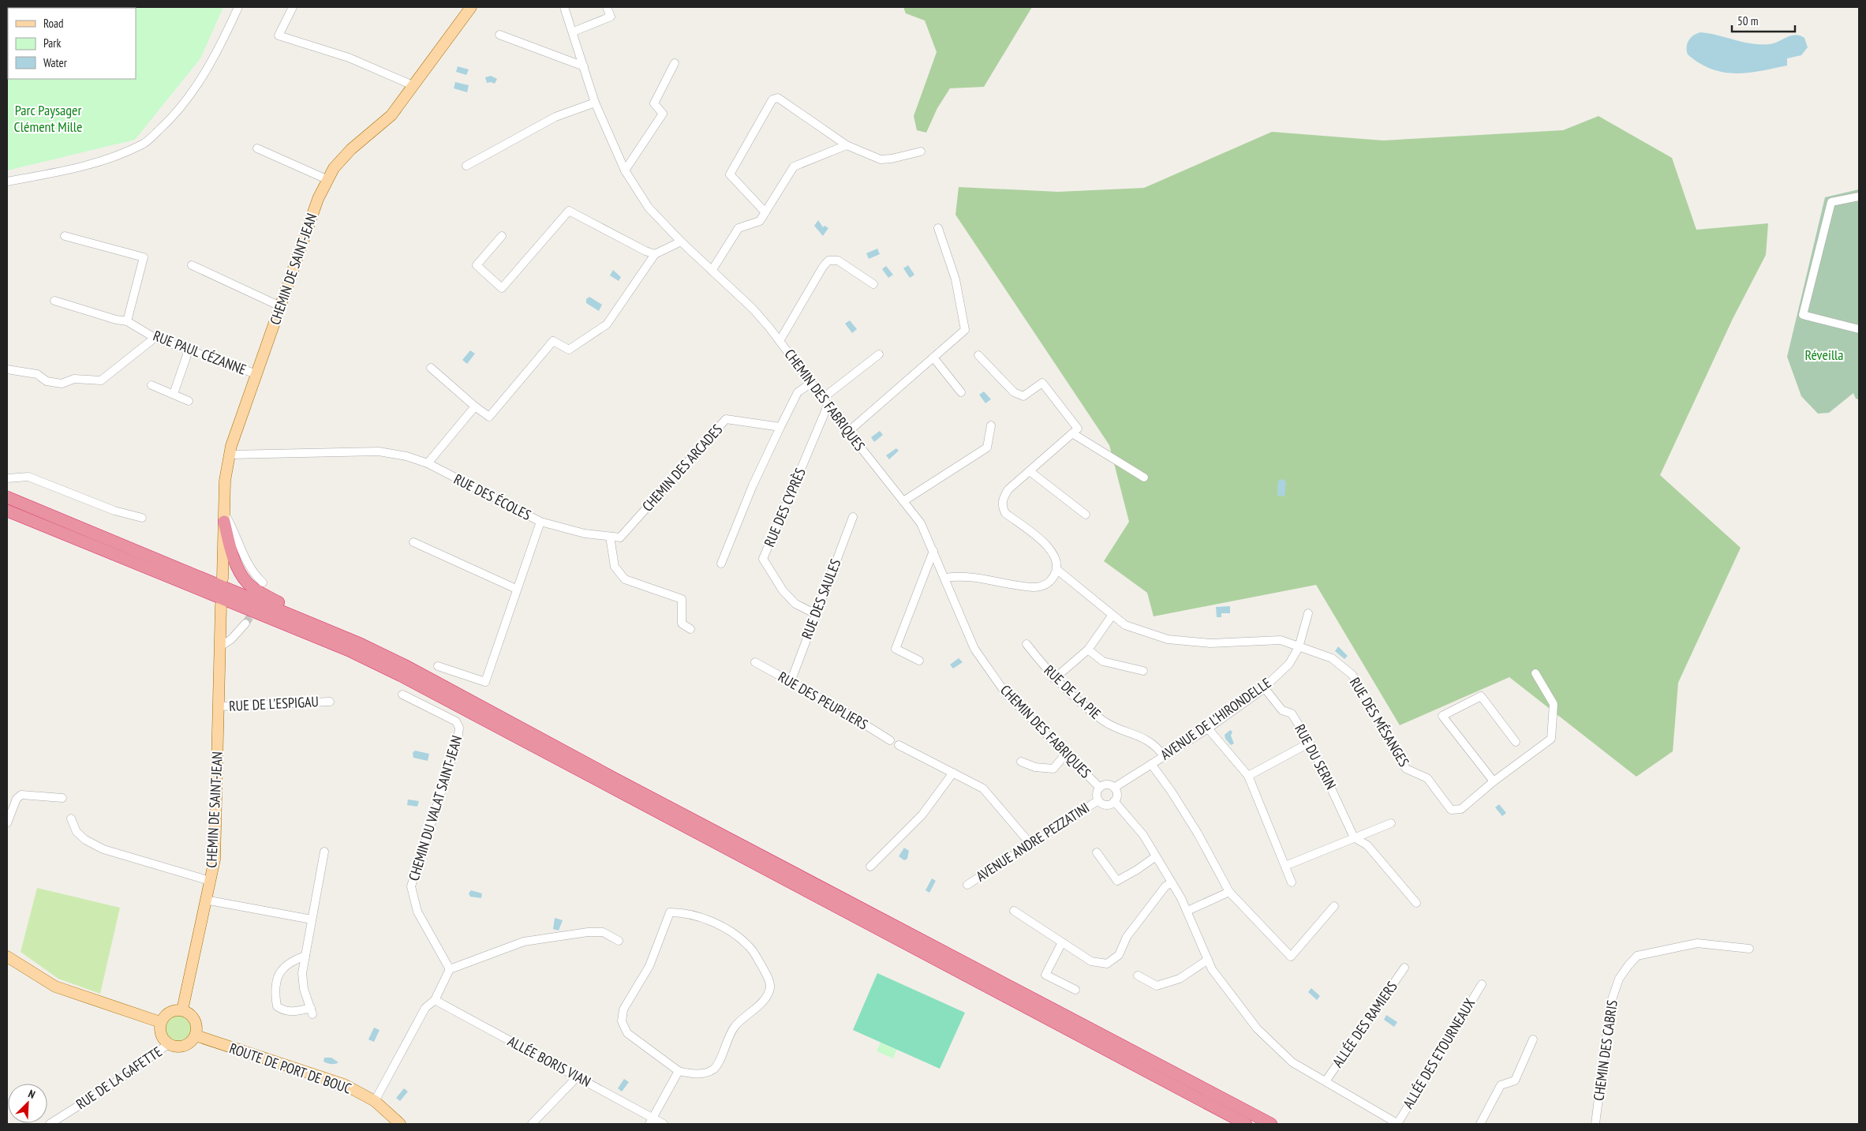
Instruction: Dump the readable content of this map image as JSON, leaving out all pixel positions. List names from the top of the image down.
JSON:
{
  "streets": {
    "main road": ["CHEMIN DE SAINT-JEAN", "ROUTE DE PORT DE BOUC"],
    "street": [
      "RUE PAUL CÉZANNE",
      "CHEMIN DES FABRIQUES",
      "CHEMIN DES ARCADES",
      "RUE DES ÉCOLES",
      "RUE DES CYPRÈS",
      "RUE DES SAULES",
      "RUE DE LA PIE",
      "RUE DES PEUPLIERS",
      "RUE DE L'ESPIGAU",
      "AVENUE DE L'HIRONDELLE",
      "RUE DES MÉSANGES",
      "RUE DU SERIN",
      "CHEMIN DU VALAT SAINT-JEAN",
      "AVENUE ANDRE PEZZATINI",
      "ALLÉE DES RAMIERS",
      "CHEMIN DES CABRIS",
      "ALLÉE DES ETOURNEAUX",
      "ALLÉE BORIS VIAN",
      "RUE DE LA GAFETTE"
    ]
  },
  "crossings": [
    ["CHEMIN DE SAINT-JEAN", "RUE PAUL CÉZANNE"],
    ["CHEMIN DE SAINT-JEAN", "RUE DES ÉCOLES"],
    ["CHEMIN DE SAINT-JEAN", "RUE DE L'ESPIGAU"],
    ["CHEMIN DE SAINT-JEAN", "ROUTE DE PORT DE BOUC"],
    ["CHEMIN DE SAINT-JEAN", "RUE DE LA GAFETTE"],
    ["CHEMIN DES FABRIQUES", "RUE DES CYPRÈS"],
    ["CHEMIN DES FABRIQUES", "AVENUE DE L'HIRONDELLE"],
    ["CHEMIN DES FABRIQUES", "AVENUE ANDRE PEZZATINI"],
    ["CHEMIN DES ARCADES", "RUE DES ÉCOLES"],
    ["RUE DES CYPRÈS", "RUE DES SAULES"],
    ["RUE DES SAULES", "RUE DES PEUPLIERS"],
    ["RUE DE LA PIE", "AVENUE DE L'HIRONDELLE"],
    ["AVENUE DE L'HIRONDELLE", "RUE DES MÉSANGES"],
    ["AVENUE DE L'HIRONDELLE", "RUE DU SERIN"],
    ["AVENUE DE L'HIRONDELLE", "AVENUE ANDRE PEZZATINI"],
    ["ROUTE DE PORT DE BOUC", "RUE DE LA GAFETTE"]
  ],
  "parks": ["Parc Paysager Clément Mille", "Réveilla"],
  "legend": ["Road", "Park", "Water"],
  "scale_bar": "50 m",
  "north": "top right"
}
